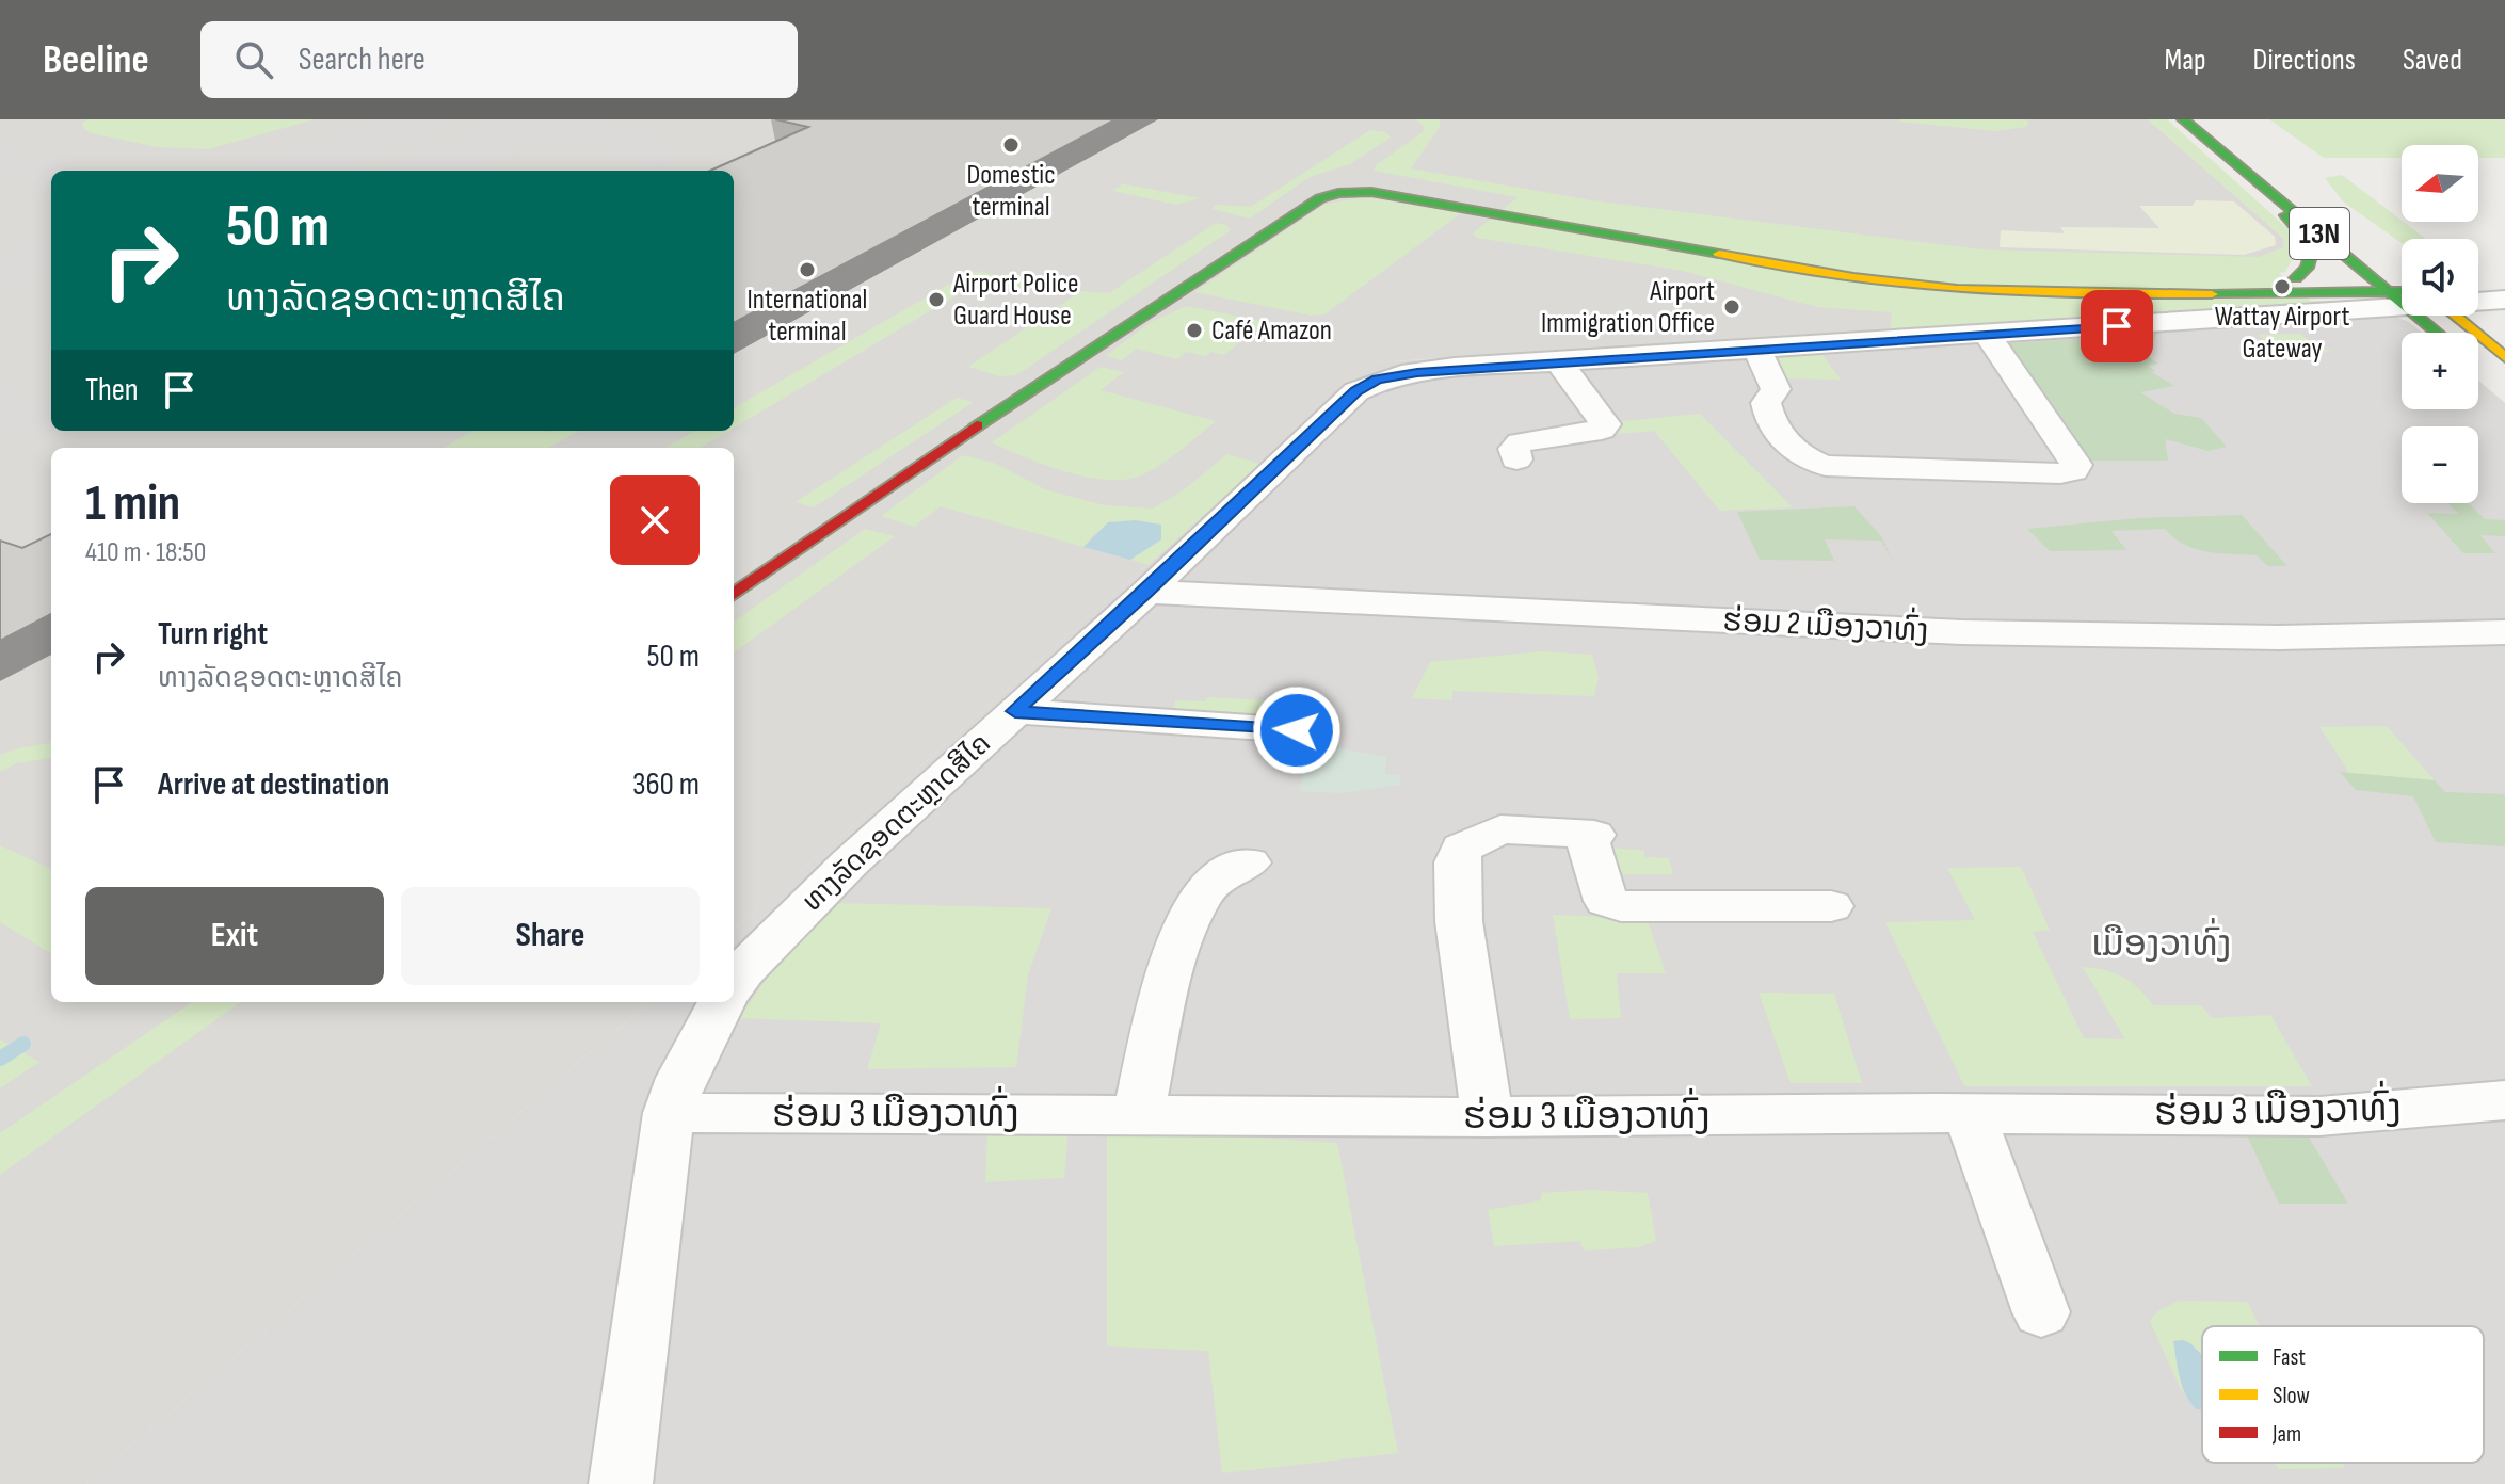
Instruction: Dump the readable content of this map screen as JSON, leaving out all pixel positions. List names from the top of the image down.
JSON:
{
  "streets": {
    "main road": ["13N"],
    "street": ["ຮ່ອມ 2 ເມືອງວາທົ່ງ", "ທາງລັດຊອດຕະຫຼາດສີໄຄ", "ຮ່ອມ 3 ເມືອງວາທົ່ງ"]
  },
  "crossings": [
    ["ຮ່ອມ 2 ເມືອງວາທົ່ງ", "ທາງລັດຊອດຕະຫຼາດສີໄຄ"]
  ],
  "districts": ["ເມືອງວາທົ່ງ"],
  "places": [
    "Domestic terminal",
    "International terminal",
    "Wattay Airport Gateway",
    "Airport Police Guard House",
    "Airport Immigration Office",
    "Café Amazon"
  ],
  "legend": ["Fast", "Slow", "Jam"],
  "north": "left",
  "page": {
    "header": "Beeline",
    "search": "Search here",
    "nav": ["Map", "Directions", "Saved"],
    "map_buttons": ["+", "−"],
    "turn": ["50 m", "ທາງລັດຊອດຕະຫຼາດສີໄຄ"],
    "then": "Then",
    "heading": ["1 min", "410 m · 18:50"],
    "list": [
      {
        "name": "Turn right",
        "note": "ທາງລັດຊອດຕະຫຼາດສີໄຄ",
        "value": "50 m"
      },
      {
        "name": "Arrive at destination",
        "value": "360 m"
      }
    ],
    "buttons": ["Exit", "Share"]
  }
}
